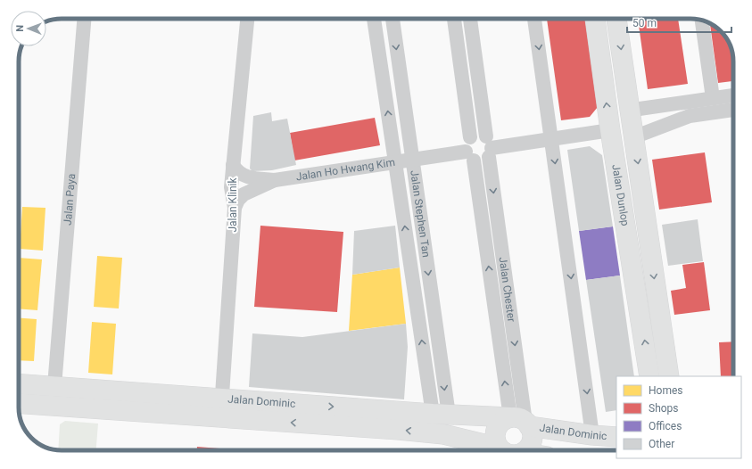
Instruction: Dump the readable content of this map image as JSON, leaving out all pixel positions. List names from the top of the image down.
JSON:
{
  "streets": {
    "street": [
      "Jalan Ho Hwang Kim",
      "Jalan Dunlop",
      "Jalan Paya",
      "Jalan Klinik",
      "Jalan Stephen Tan",
      "Jalan Chester",
      "Jalan Dominic"
    ]
  },
  "crossings": [
    ["Jalan Ho Hwang Kim", "Jalan Klinik"],
    ["Jalan Ho Hwang Kim", "Jalan Stephen Tan"],
    ["Jalan Ho Hwang Kim", "Jalan Chester"],
    ["Jalan Paya", "Jalan Dominic"],
    ["Jalan Klinik", "Jalan Dominic"],
    ["Jalan Stephen Tan", "Jalan Dominic"],
    ["Jalan Chester", "Jalan Dominic"]
  ],
  "legend": [
    "Homes",
    "Shops",
    "Offices",
    "Other"
  ],
  "scale_bar": "50 m",
  "north": "left"
}
